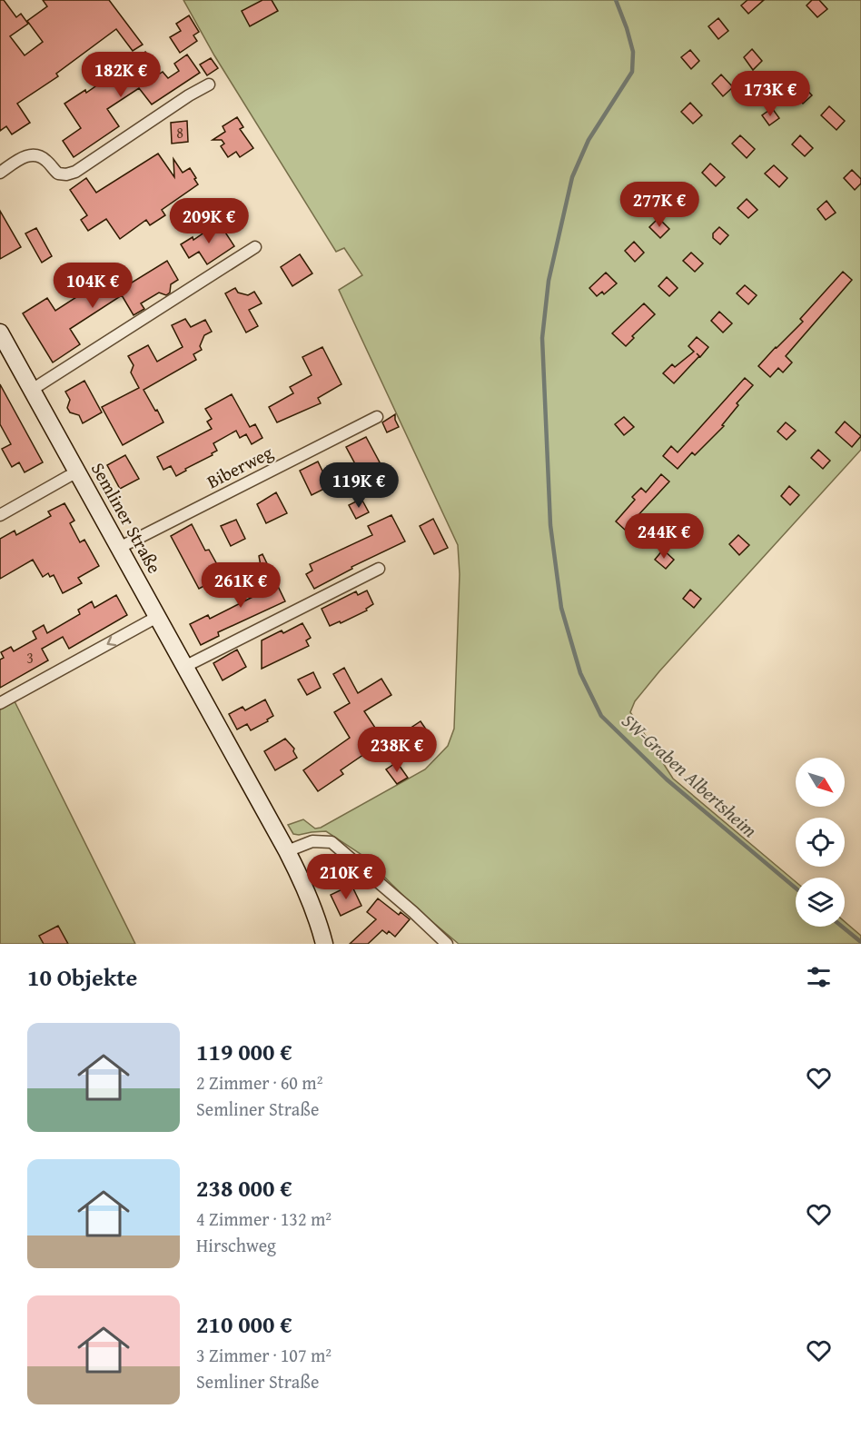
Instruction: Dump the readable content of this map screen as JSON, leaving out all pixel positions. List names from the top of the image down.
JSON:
{
  "streets": {
    "street": ["Biberweg", "Semliner Straße"]
  },
  "crossings": [
    ["Biberweg", "Semliner Straße"]
  ],
  "water": ["SW-Graben Albertsheim"],
  "house_numbers": ["8", "3"],
  "north": "bottom right",
  "page": {
    "price": [
      "182K €",
      "173K €",
      "277K €",
      "209K €",
      "104K €",
      "119K €",
      "244K €",
      "261K €",
      "238K €",
      "210K €"
    ],
    "heading": "10 Objekte",
    "list": [
      {
        "name": "119 000 €",
        "note": "2 Zimmer · 60 m² · Semliner Straße"
      },
      {
        "name": "238 000 €",
        "note": "4 Zimmer · 132 m² · Hirschweg"
      },
      {
        "name": "210 000 €",
        "note": "3 Zimmer · 107 m² · Semliner Straße"
      }
    ]
  }
}
